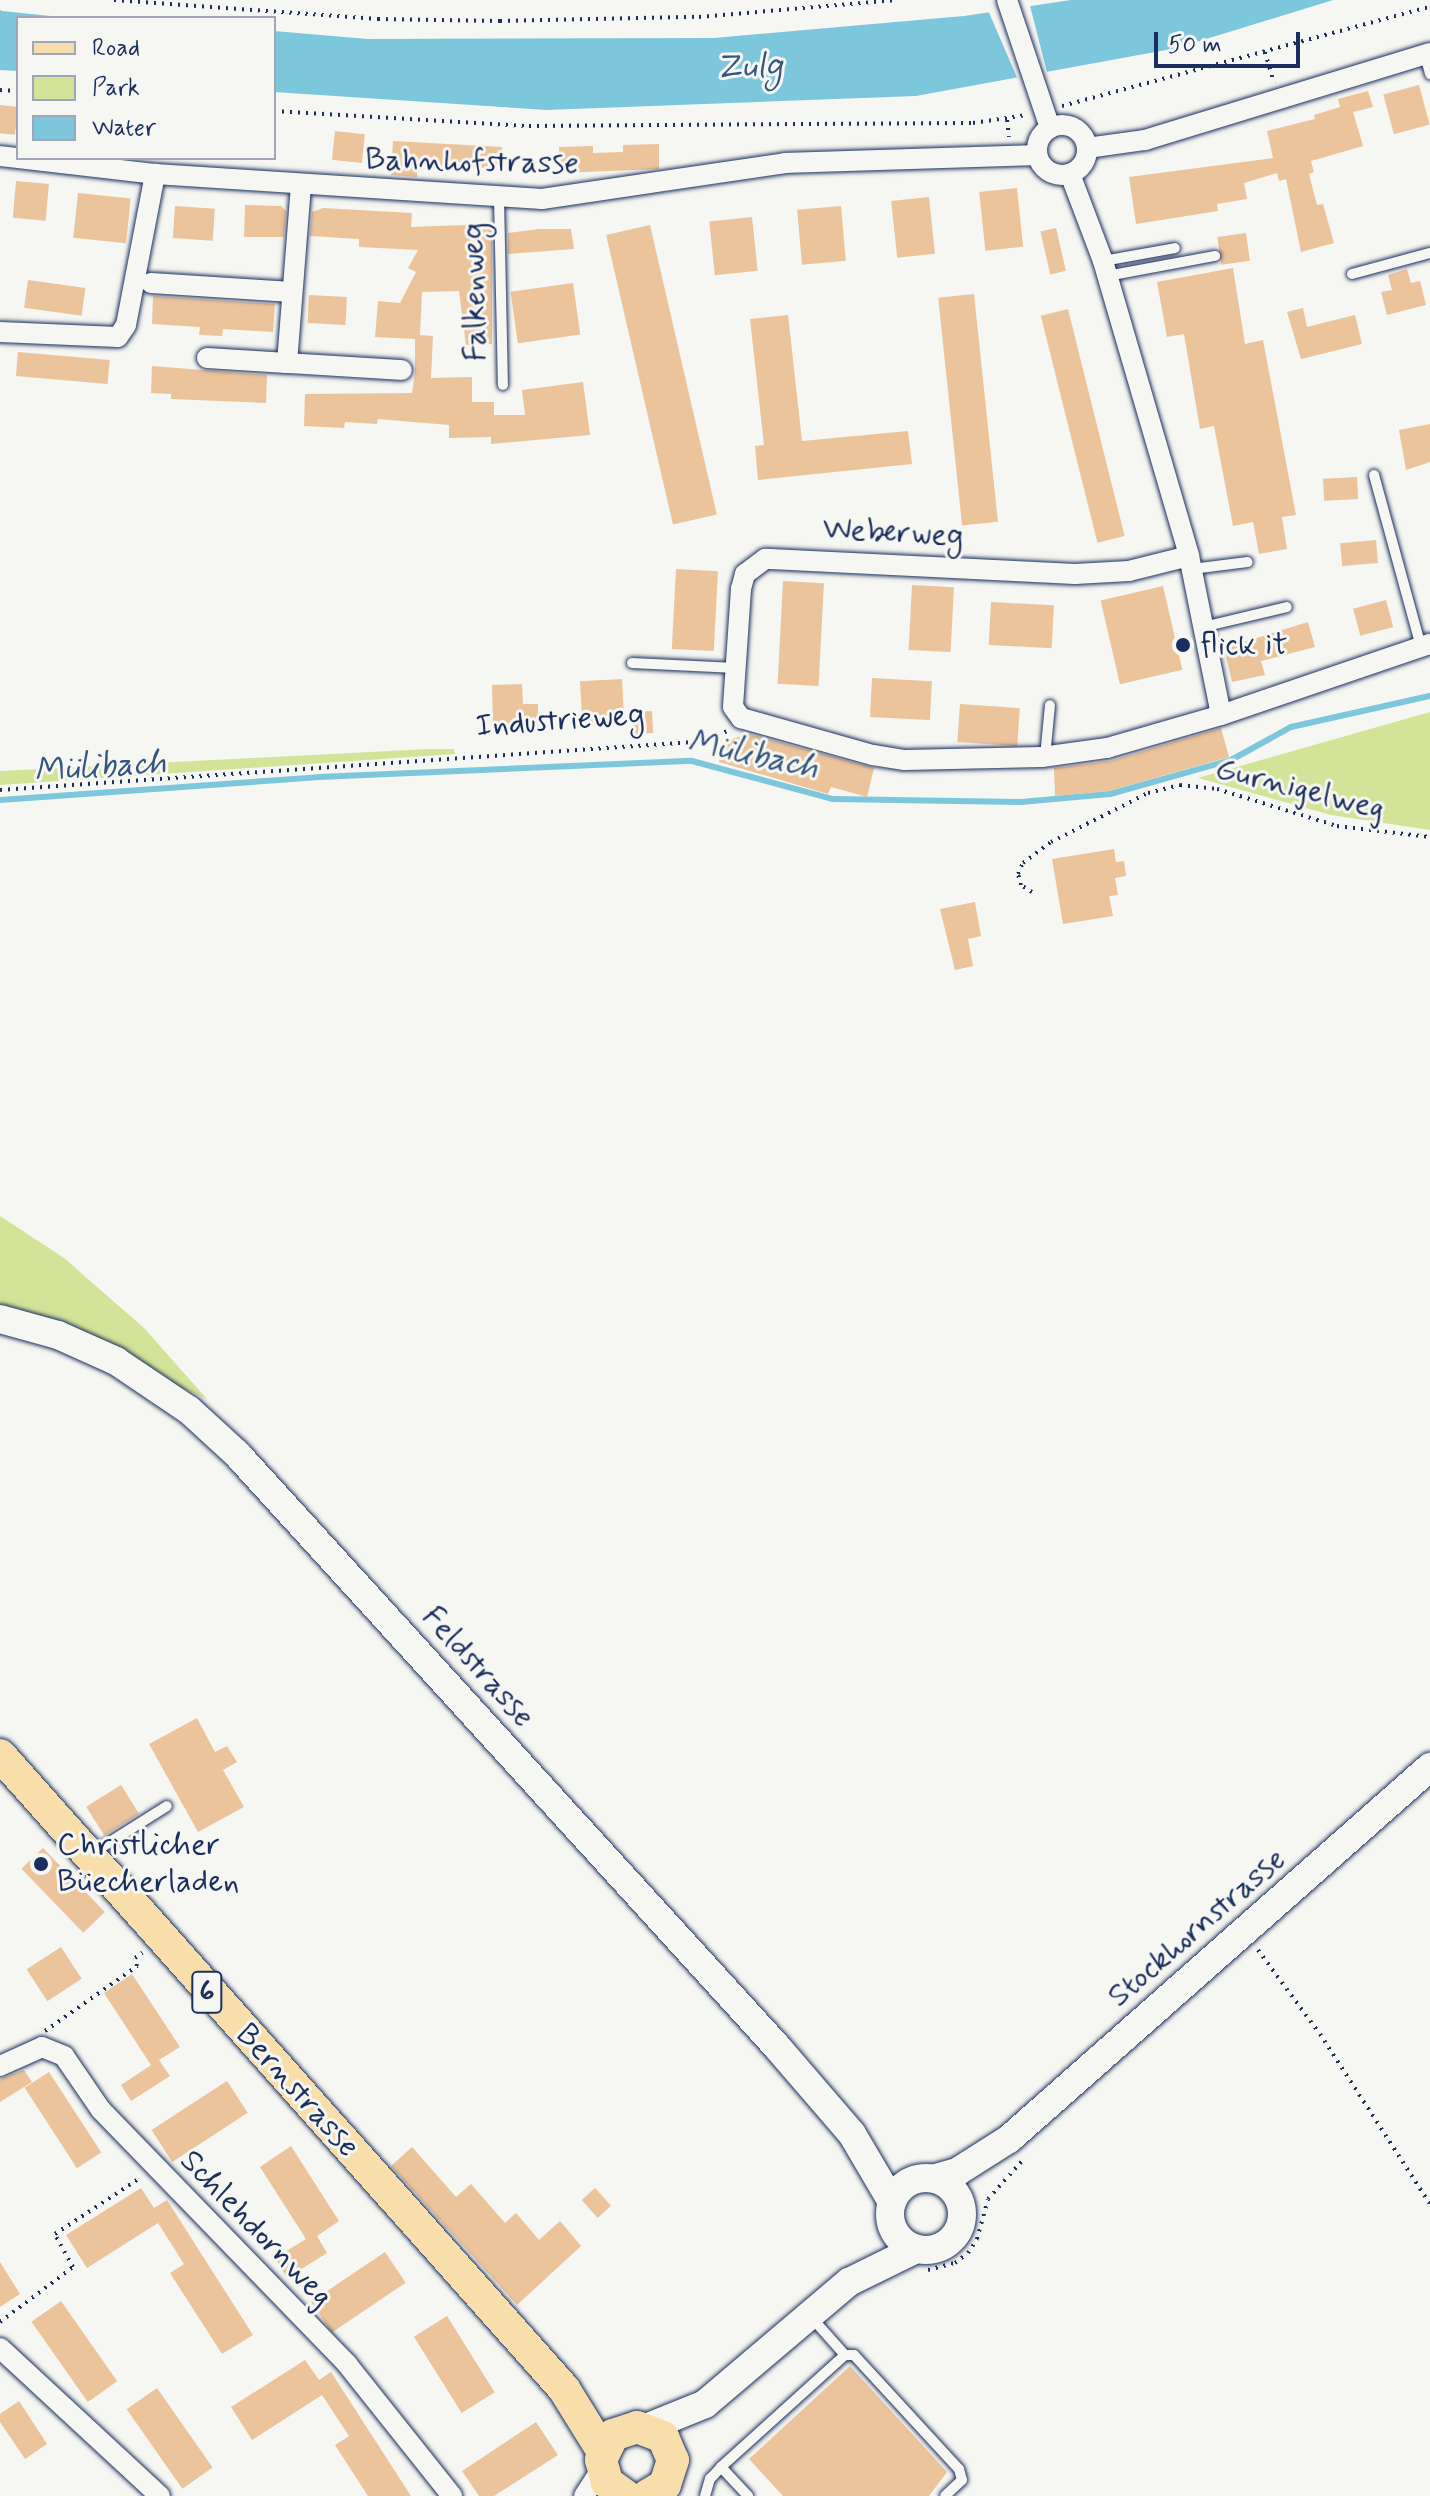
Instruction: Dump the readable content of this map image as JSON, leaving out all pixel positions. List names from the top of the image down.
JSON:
{
  "streets": {
    "main road": [
      "Feldstrasse",
      "Stockhornstrasse",
      "6",
      "Bernstrasse"
    ],
    "street": ["Bahnhofstrasse", "Weberweg", "Schlehdornweg"],
    "lane": ["Falkenweg"],
    "path": ["Industrieweg", "Gurnigelweg"]
  },
  "crossings": [
    ["Bahnhofstrasse", "Falkenweg"],
    ["Weberweg", "Industrieweg"],
    ["Feldstrasse", "Stockhornstrasse"]
  ],
  "water": ["Zulg", "Mülibach"],
  "places": ["flick it", "Christlicher Büecherladen"],
  "legend": ["Road", "Park", "Water"],
  "scale_bar": "50 m"
}
